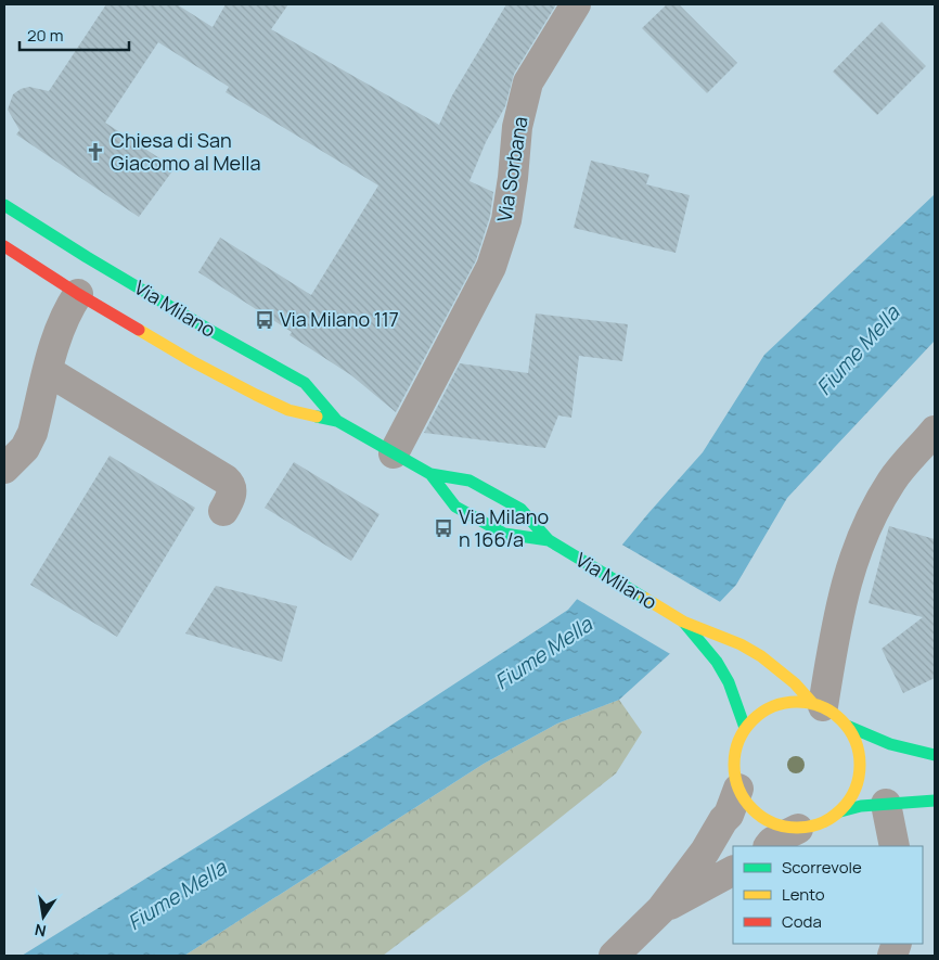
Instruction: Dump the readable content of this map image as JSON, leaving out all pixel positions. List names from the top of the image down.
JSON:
{
  "streets": {
    "main road": ["Via Milano"],
    "street": ["Via Sorbana"]
  },
  "crossings": [
    ["Via Sorbana", "Via Milano"]
  ],
  "water": ["Fiume Mella"],
  "places": {
    "church": ["Chiesa di San Giacomo al Mella"],
    "bus stop": ["Via Milano 117", "Via Milano n 166/a"]
  },
  "legend": ["Scorrevole", "Lento", "Coda"],
  "scale_bar": "20 m",
  "north": "bottom"
}
